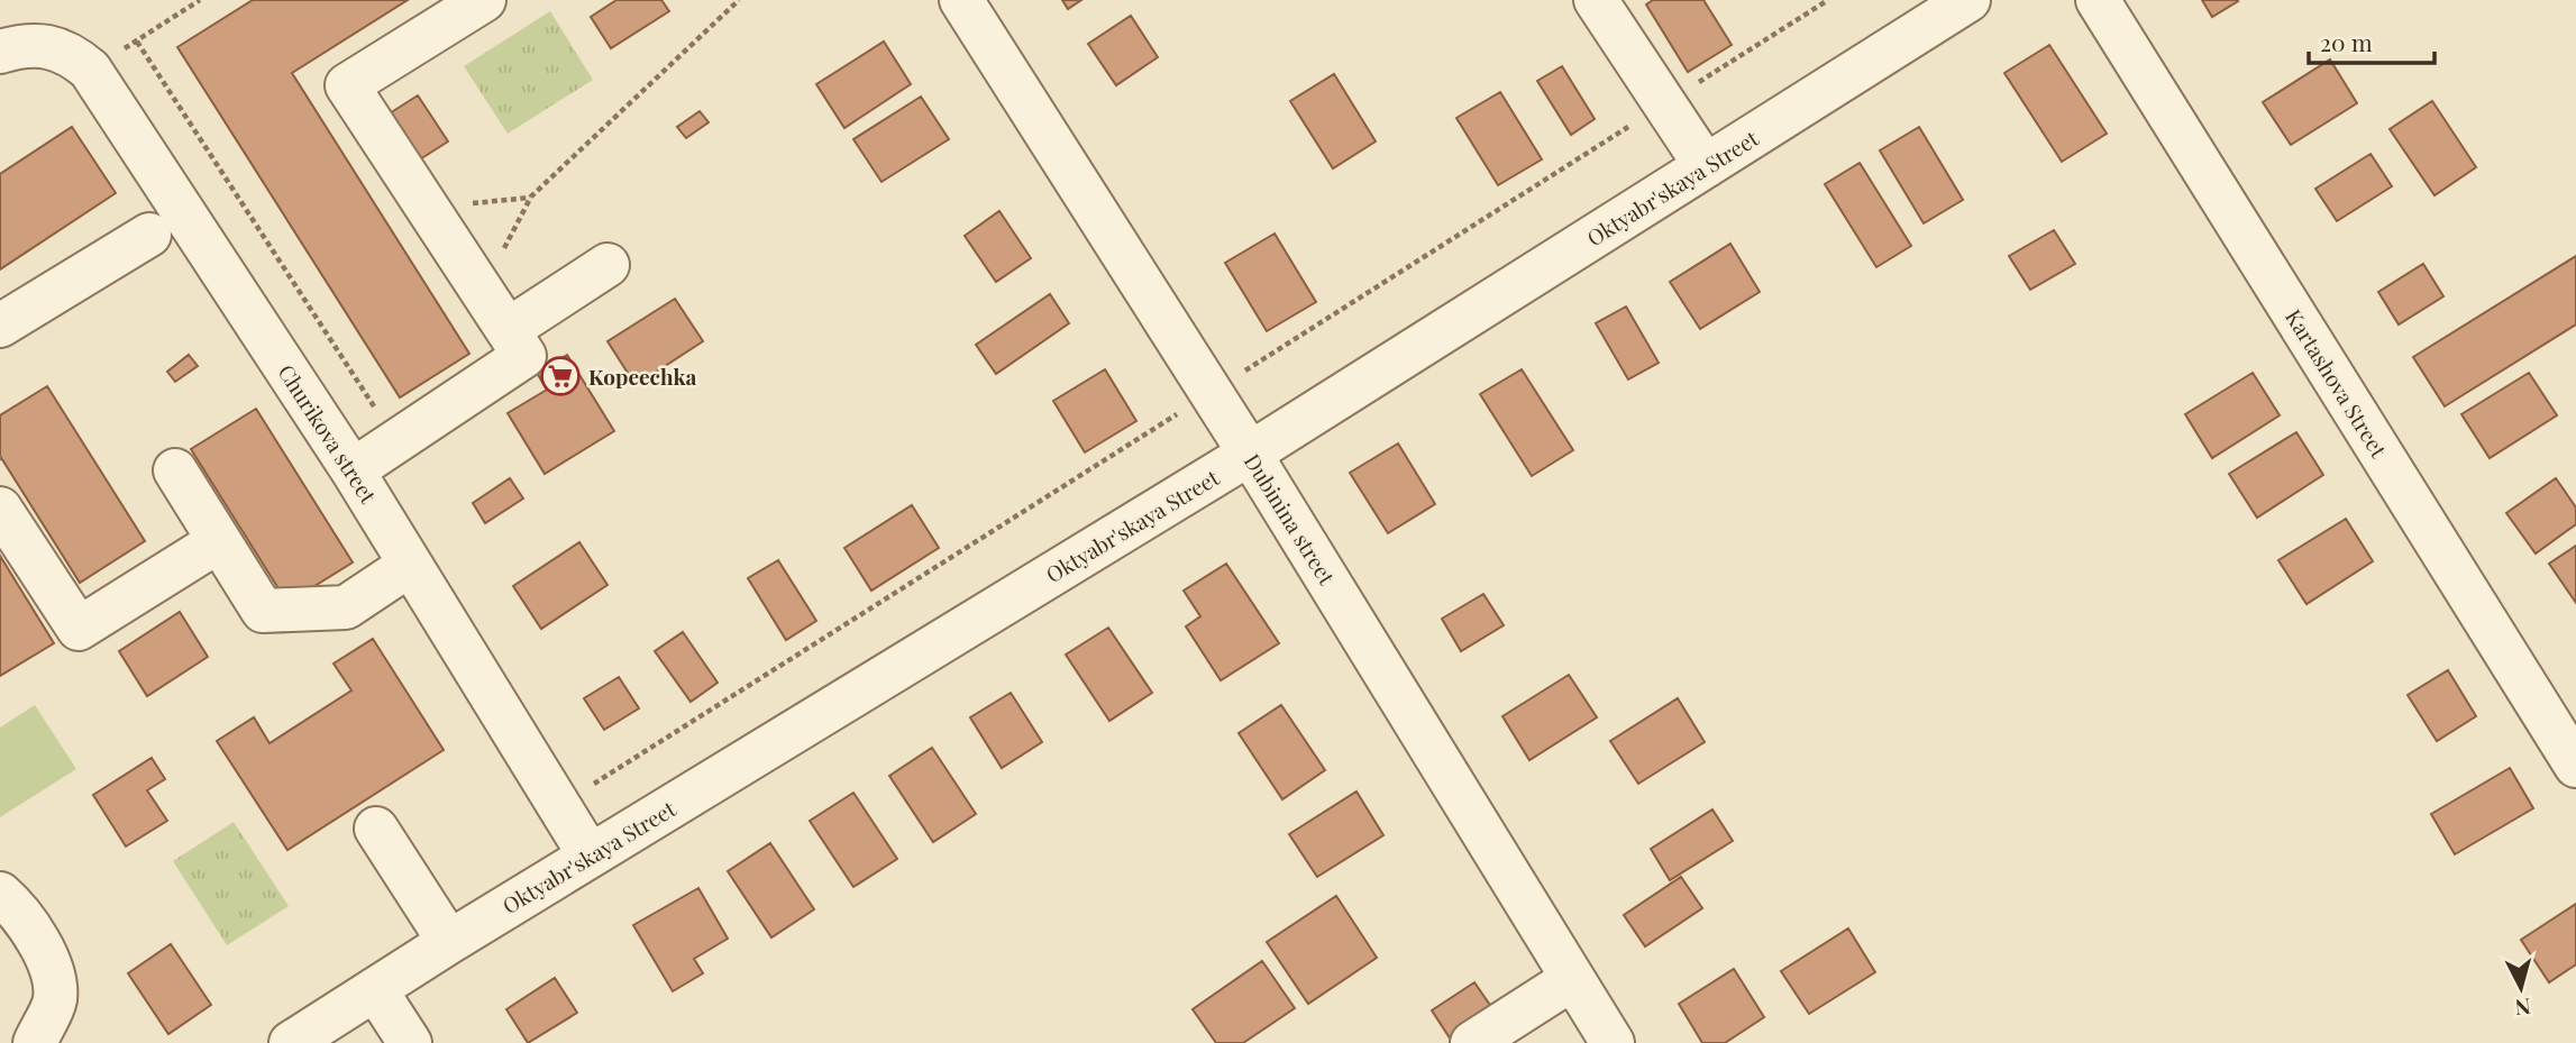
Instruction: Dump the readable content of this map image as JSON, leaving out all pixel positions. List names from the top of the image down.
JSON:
{
  "streets": {
    "street": [
      "Oktyabr'skaya Street",
      "Kartashova Street",
      "Churikova street",
      "Dubinina street"
    ]
  },
  "crossings": [
    ["Oktyabr'skaya Street", "Churikova street"],
    ["Oktyabr'skaya Street", "Dubinina street"]
  ],
  "places": {
    "supermarket": ["Kopeechka"]
  },
  "scale_bar": "20 m",
  "north": "bottom"
}
